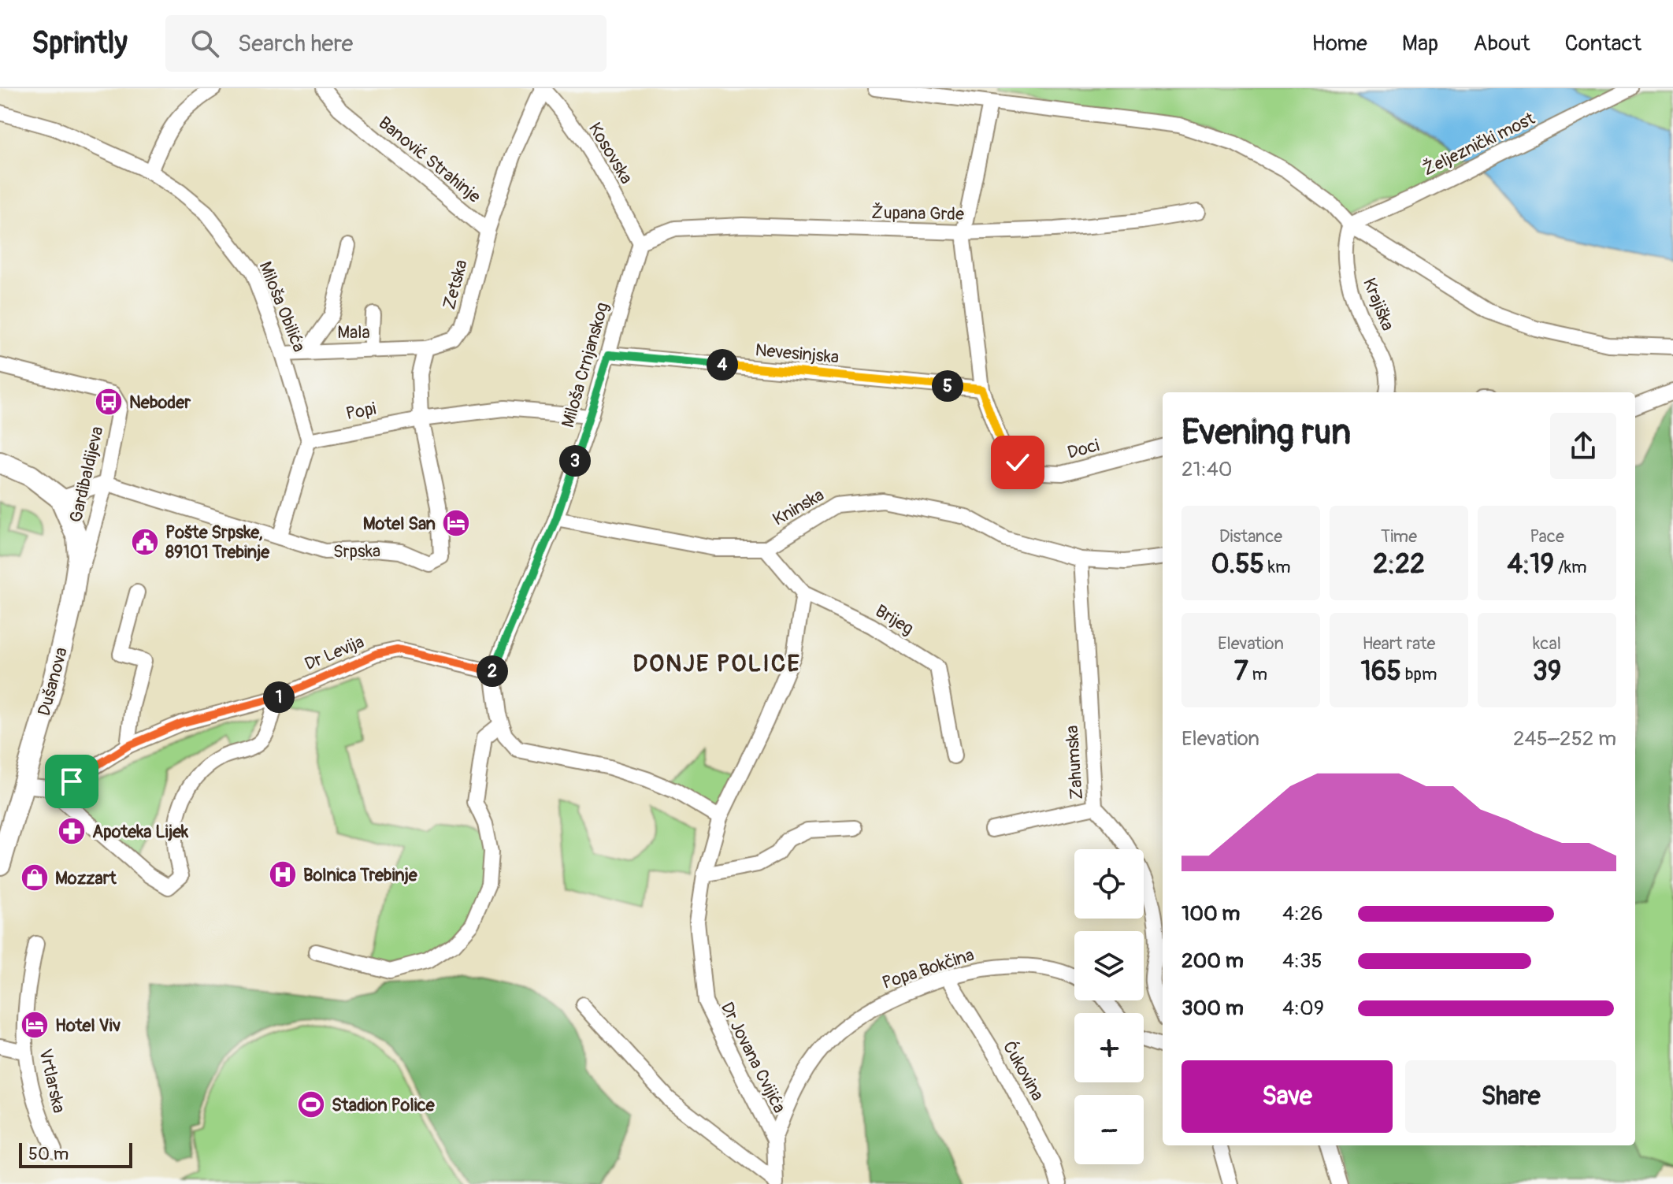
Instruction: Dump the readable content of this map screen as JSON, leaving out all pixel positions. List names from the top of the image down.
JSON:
{
  "streets": {
    "street": [
      "Željeznički most",
      "Kosovska",
      "Banović Strahinje",
      "Župana Grde",
      "Zetska",
      "Krajiška",
      "Miloša Obilića",
      "Mala",
      "Nevesinjska",
      "Miloša Crnjanskog",
      "Popi",
      "Doci",
      "Gardibaldijeva",
      "Kninska",
      "Srpska",
      "Brijeg",
      "Dr Levija",
      "Dušanova",
      "Zahumska",
      "Popa Bokčina",
      "Dr Jovana Cvijića",
      "Ćukovina",
      "Vrtlarska"
    ]
  },
  "crossings": [
    ["Željeznički most", "Krajiška"],
    ["Kosovska", "Župana Grde"],
    ["Kosovska", "Zetska"],
    ["Kosovska", "Miloša Crnjanskog"],
    ["Banović Strahinje", "Zetska"],
    ["Župana Grde", "Miloša Crnjanskog"],
    ["Župana Grde", "Doci"],
    ["Zetska", "Mala"],
    ["Miloša Obilića", "Mala"],
    ["Miloša Obilića", "Popi"],
    ["Nevesinjska", "Miloša Crnjanskog"],
    ["Nevesinjska", "Doci"],
    ["Miloša Crnjanskog", "Kninska"],
    ["Miloša Crnjanskog", "Dr Levija"],
    ["Popi", "Srpska"],
    ["Gardibaldijeva", "Srpska"],
    ["Gardibaldijeva", "Dušanova"],
    ["Kninska", "Brijeg"],
    ["Kninska", "Zahumska"],
    ["Brijeg", "Dr Jovana Cvijića"],
    ["Dr Levija", "Dušanova"],
    ["Popa Bokčina", "Dr Jovana Cvijića"],
    ["Popa Bokčina", "Ćukovina"]
  ],
  "districts": ["DONJE POLICE"],
  "places": {
    "bus stop": ["Neboder"],
    "hotel": ["Motel San", "Hotel Viv"],
    "public building": ["Pošte Srpske, 89101 Trebinje"],
    "pharmacy": ["Apoteka Lijek"],
    "hospital": ["Bolnica Trebinje"],
    "shop": ["Mozzart"],
    "sports": ["Stadion Police"]
  },
  "scale_bar": "50 m",
  "page": {
    "header": "Sprintly",
    "search": "Search here",
    "nav": [
      "Home",
      "Map",
      "About",
      "Contact"
    ],
    "pins": [
      "4",
      "5",
      "3",
      "2",
      "1"
    ],
    "heading": ["Evening run", "21:40"],
    "stats": [
      ["Distance", "0.55 km"],
      ["Time", "2:22"],
      ["Pace", "4:19 /km"],
      ["Elevation", "7 m"],
      ["Heart rate", "165 bpm"],
      ["kcal", "39"]
    ],
    "chart": ["Elevation", "245–252 m"],
    "map_buttons": ["+", "−"],
    "list": [
      {
        "name": "100 m",
        "note": "4:26"
      },
      {
        "name": "200 m",
        "note": "4:35"
      },
      {
        "name": "300 m",
        "note": "4:09"
      }
    ],
    "buttons": ["Save", "Share"],
    "scale": "50 m"
  }
}
